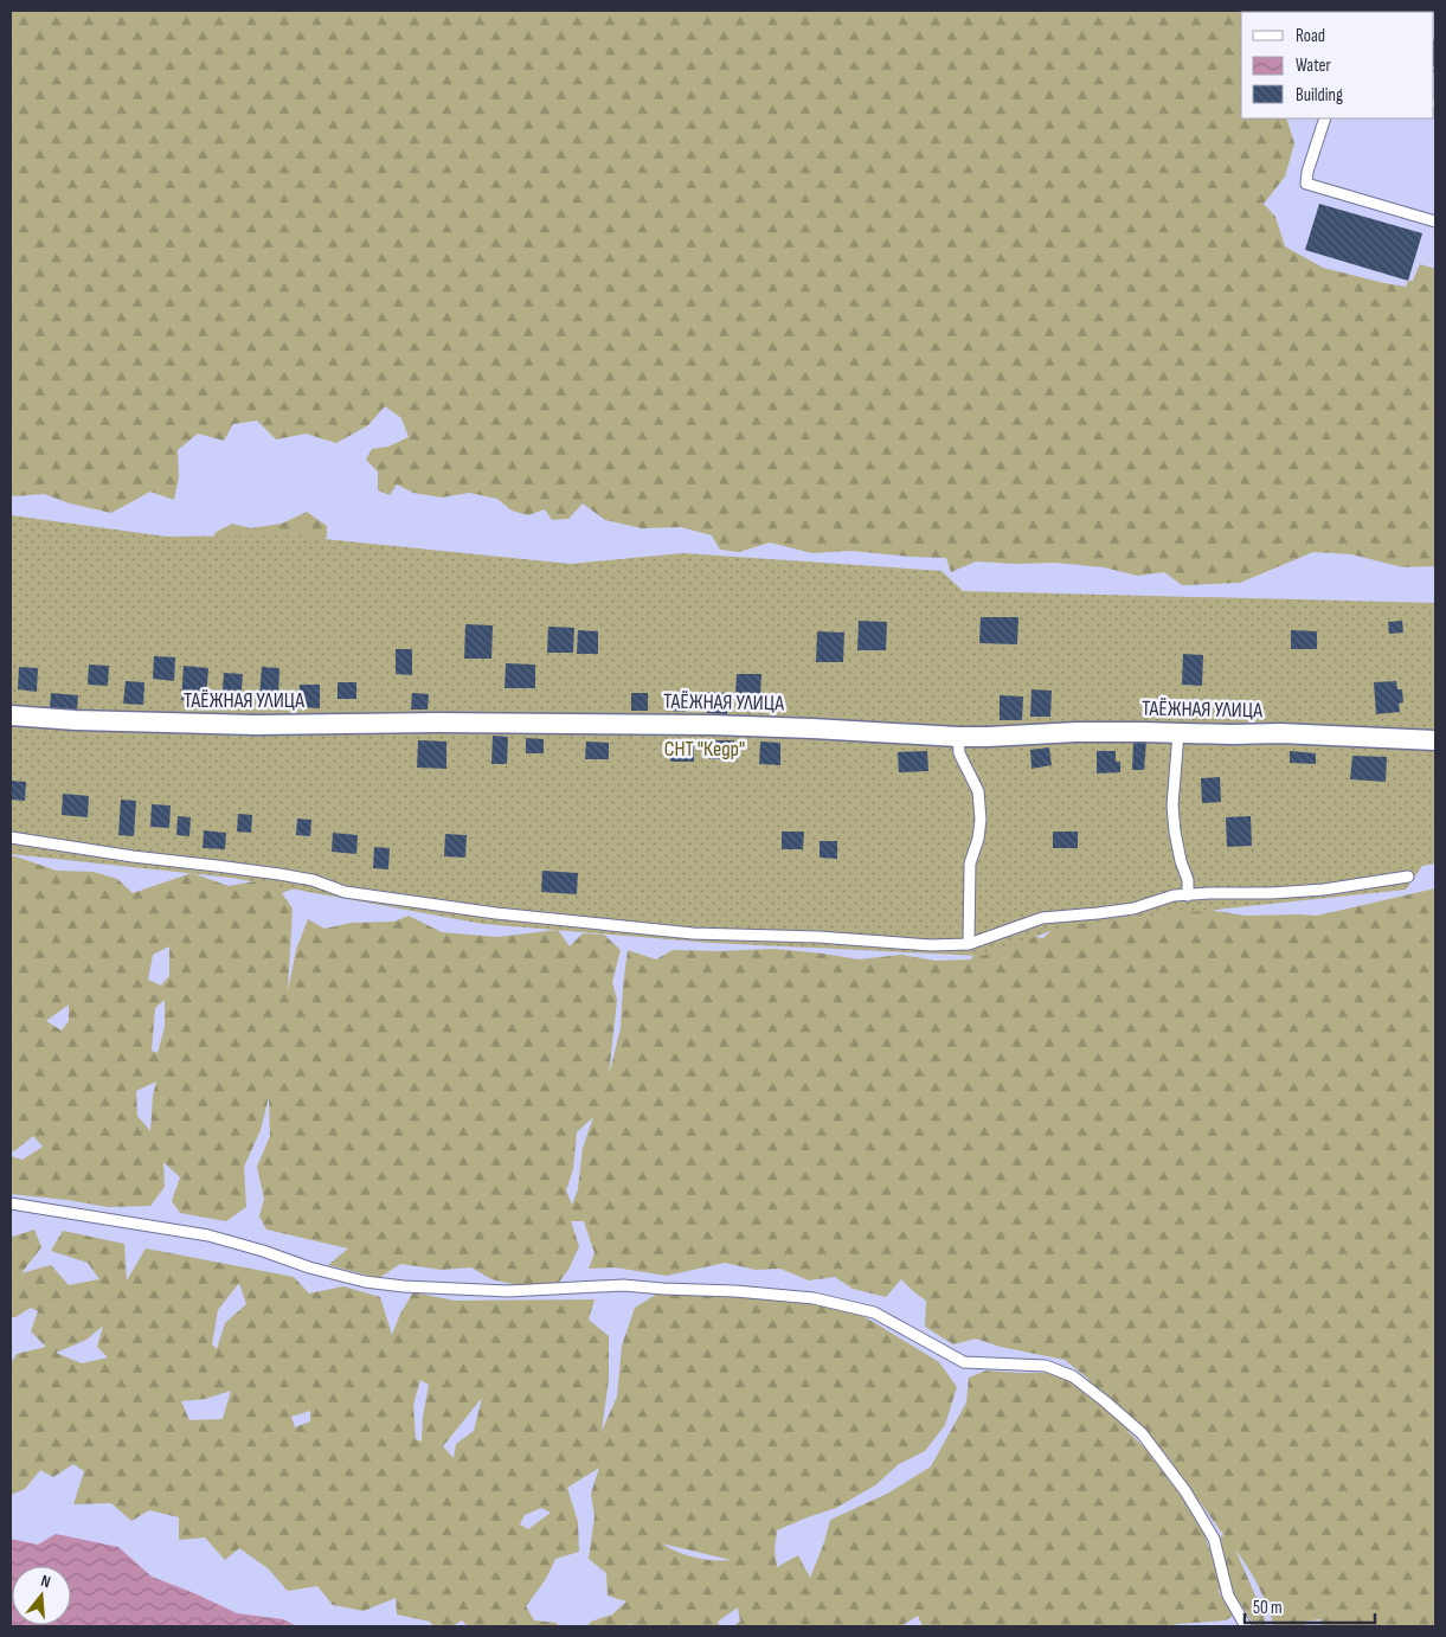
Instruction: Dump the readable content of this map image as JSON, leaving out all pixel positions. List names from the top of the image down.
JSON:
{
  "streets": {
    "street": ["ТАЁЖНАЯ УЛИЦА"]
  },
  "parks": ["СНТ \"Кедр\""],
  "legend": ["Road", "Water", "Building"],
  "scale_bar": "50 m",
  "north": "top"
}
